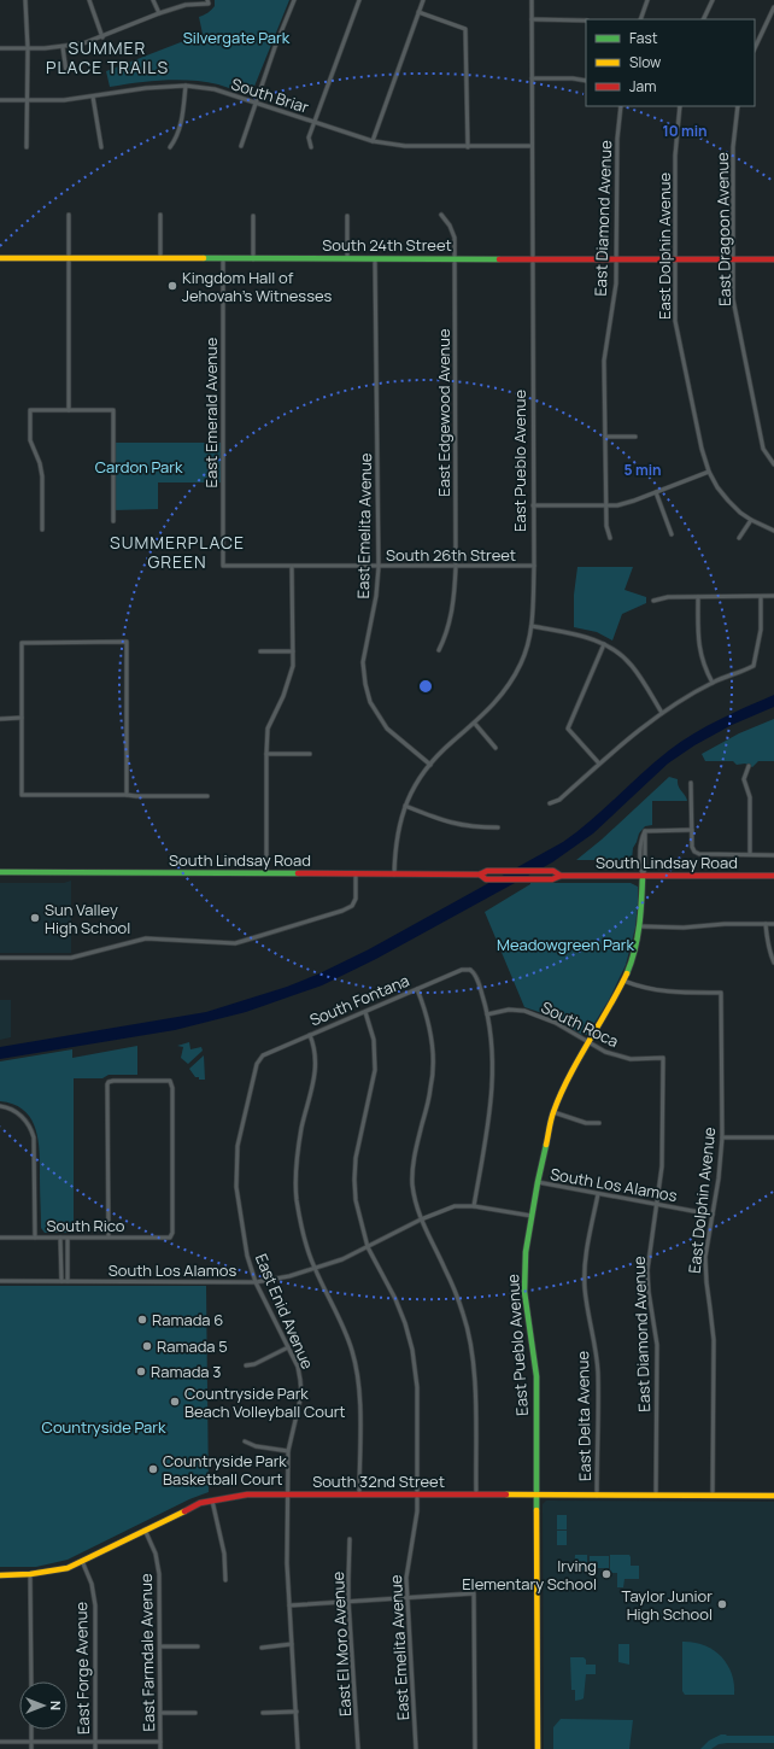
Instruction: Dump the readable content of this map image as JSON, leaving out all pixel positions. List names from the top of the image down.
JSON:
{
  "streets": {
    "street": [
      "South Briar",
      "East Diamond Avenue",
      "East Dragoon Avenue",
      "South 24th Street",
      "East Dolphin Avenue",
      "East Emerald Avenue",
      "East Edgewood Avenue",
      "East Pueblo Avenue",
      "East Emelita Avenue",
      "South 26th Street",
      "South Lindsay Road",
      "South Fontana",
      "South Roca",
      "South Los Alamos",
      "South Rico",
      "East Enid Avenue",
      "East Delta Avenue",
      "South 32nd Street",
      "East El Moro Avenue",
      "East Farmdale Avenue",
      "East Forge Avenue"
    ]
  },
  "crossings": [
    ["South Briar", "East Pueblo Avenue"],
    ["East Diamond Avenue", "South 24th Street"],
    ["East Diamond Avenue", "South Roca"],
    ["East Diamond Avenue", "South Los Alamos"],
    ["East Diamond Avenue", "South 32nd Street"],
    ["East Dragoon Avenue", "South 24th Street"],
    ["South 24th Street", "East Dolphin Avenue"],
    ["South 24th Street", "East Emerald Avenue"],
    ["South 24th Street", "East Edgewood Avenue"],
    ["South 24th Street", "East Pueblo Avenue"],
    ["South 24th Street", "East Emelita Avenue"],
    ["East Dolphin Avenue", "East Pueblo Avenue"],
    ["East Dolphin Avenue", "South Los Alamos"],
    ["East Dolphin Avenue", "South 32nd Street"],
    ["East Emerald Avenue", "South 26th Street"],
    ["East Edgewood Avenue", "South 26th Street"],
    ["East Pueblo Avenue", "East Emelita Avenue"],
    ["East Pueblo Avenue", "South 26th Street"],
    ["East Pueblo Avenue", "South Lindsay Road"],
    ["East Pueblo Avenue", "South Roca"],
    ["East Pueblo Avenue", "South Los Alamos"],
    ["East Pueblo Avenue", "South 32nd Street"],
    ["East Emelita Avenue", "South 26th Street"],
    ["East Emelita Avenue", "South Fontana"],
    ["East Emelita Avenue", "South Los Alamos"],
    ["East Emelita Avenue", "South 32nd Street"],
    ["South Fontana", "East Enid Avenue"],
    ["South Los Alamos", "East Enid Avenue"],
    ["South Los Alamos", "East Delta Avenue"],
    ["East Enid Avenue", "South 32nd Street"],
    ["East Delta Avenue", "South 32nd Street"],
    ["South 32nd Street", "East Farmdale Avenue"],
    ["South 32nd Street", "East Forge Avenue"]
  ],
  "districts": ["SUMMER PLACE TRAILS", "SUMMERPLACE GREEN"],
  "parks": [
    "Silvergate Park",
    "Cardon Park",
    "Meadowgreen Park",
    "Countryside Park"
  ],
  "places": [
    "Kingdom Hall of Jehovah's Witnesses",
    "Sun Valley High School",
    "Ramada 6",
    "Ramada 5",
    "Ramada 3",
    "Countryside Park Beach Volleyball Court",
    "Countryside Park Basketball Court",
    "Irving Elementary School",
    "Taylor Junior High School"
  ],
  "legend": ["Fast", "Slow", "Jam"],
  "north": "right",
  "rings": ["10 min", "5 min"]
}
